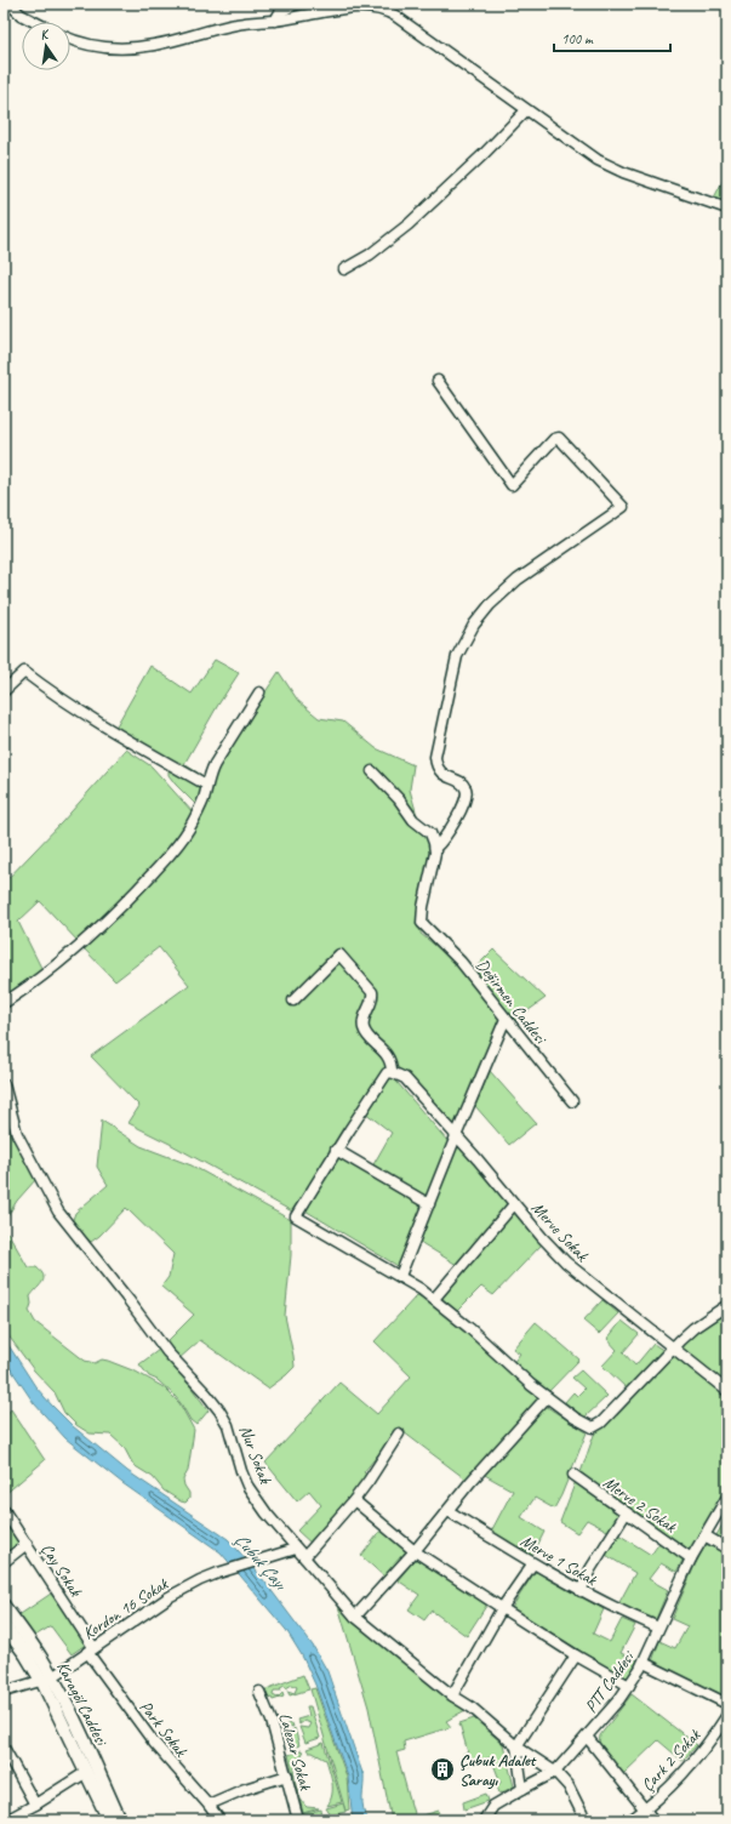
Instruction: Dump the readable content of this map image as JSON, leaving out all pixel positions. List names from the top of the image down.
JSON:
{
  "streets": {
    "main road": ["Karagöl Caddesi"],
    "street": [
      "Değirmen Caddesi",
      "Merve Sokak",
      "Nur Sokak",
      "Merve 2 Sokak",
      "Merve 1 Sokak",
      "Çay Sokak",
      "Kordon 16 Sokak",
      "PTT Caddesi",
      "Park Sokak",
      "Lalezar Sokak",
      "Çark 2 Sokak"
    ]
  },
  "crossings": [
    ["Nur Sokak", "Kordon 16 Sokak"],
    ["Nur Sokak", "PTT Caddesi"],
    ["Merve 2 Sokak", "PTT Caddesi"],
    ["Merve 1 Sokak", "PTT Caddesi"],
    ["Çay Sokak", "Kordon 16 Sokak"],
    ["Çay Sokak", "Park Sokak"],
    ["Kordon 16 Sokak", "Karagöl Caddesi"],
    ["Kordon 16 Sokak", "Park Sokak"]
  ],
  "water": ["Çubuk Çayı"],
  "places": {
    "building": ["Çubuk Adalet Sarayı"]
  },
  "scale_bar": "100 m",
  "north": "top"
}
